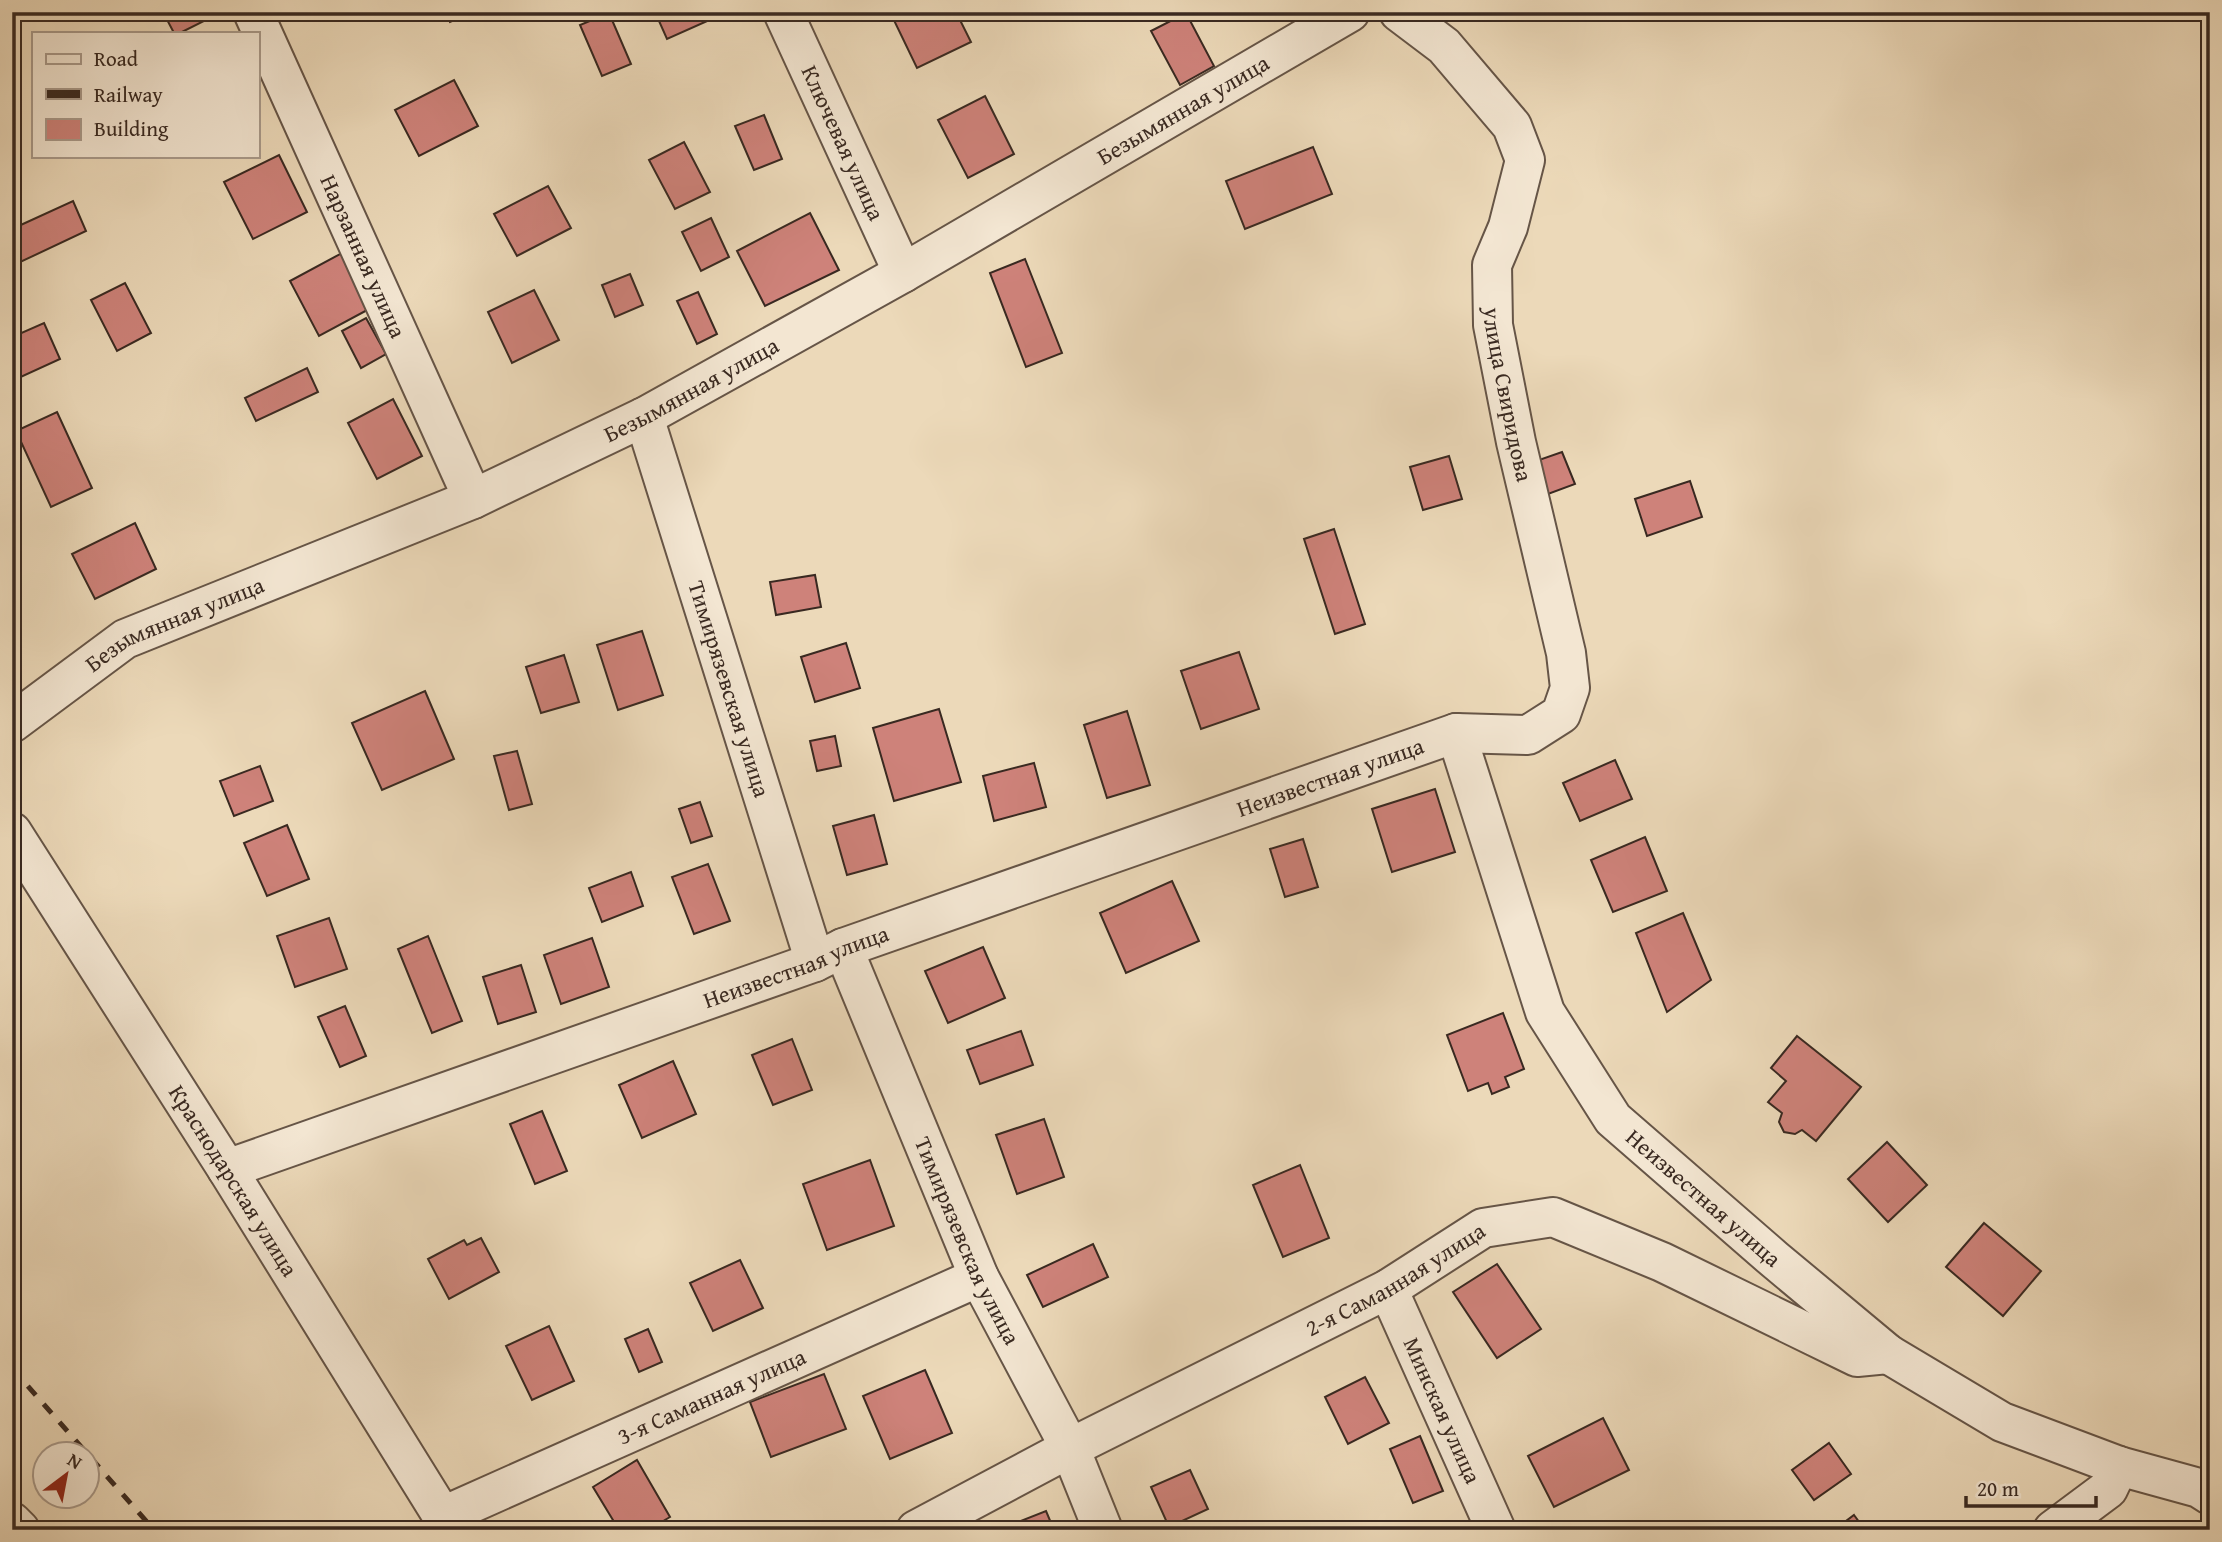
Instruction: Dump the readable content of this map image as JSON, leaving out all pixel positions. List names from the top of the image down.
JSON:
{
  "streets": {
    "street": [
      "Безымянная улица",
      "Ключевая улица",
      "Нарзанная улица",
      "улица Свиридова",
      "Тимирязевская улица",
      "Неизвестная улица",
      "Краснодарская улица",
      "2-я Саманная улица",
      "3-я Саманная улица",
      "Минская улица"
    ]
  },
  "crossings": [
    ["Безымянная улица", "Ключевая улица"],
    ["Безымянная улица", "Нарзанная улица"],
    ["Безымянная улица", "Тимирязевская улица"],
    ["улица Свиридова", "Неизвестная улица"],
    ["Тимирязевская улица", "Неизвестная улица"],
    ["Тимирязевская улица", "2-я Саманная улица"],
    ["Тимирязевская улица", "3-я Саманная улица"],
    ["Неизвестная улица", "Краснодарская улица"],
    ["Неизвестная улица", "2-я Саманная улица"],
    ["Краснодарская улица", "3-я Саманная улица"],
    ["2-я Саманная улица", "Минская улица"]
  ],
  "legend": ["Road", "Railway", "Building"],
  "scale_bar": "20 m",
  "north": "top right"
}
